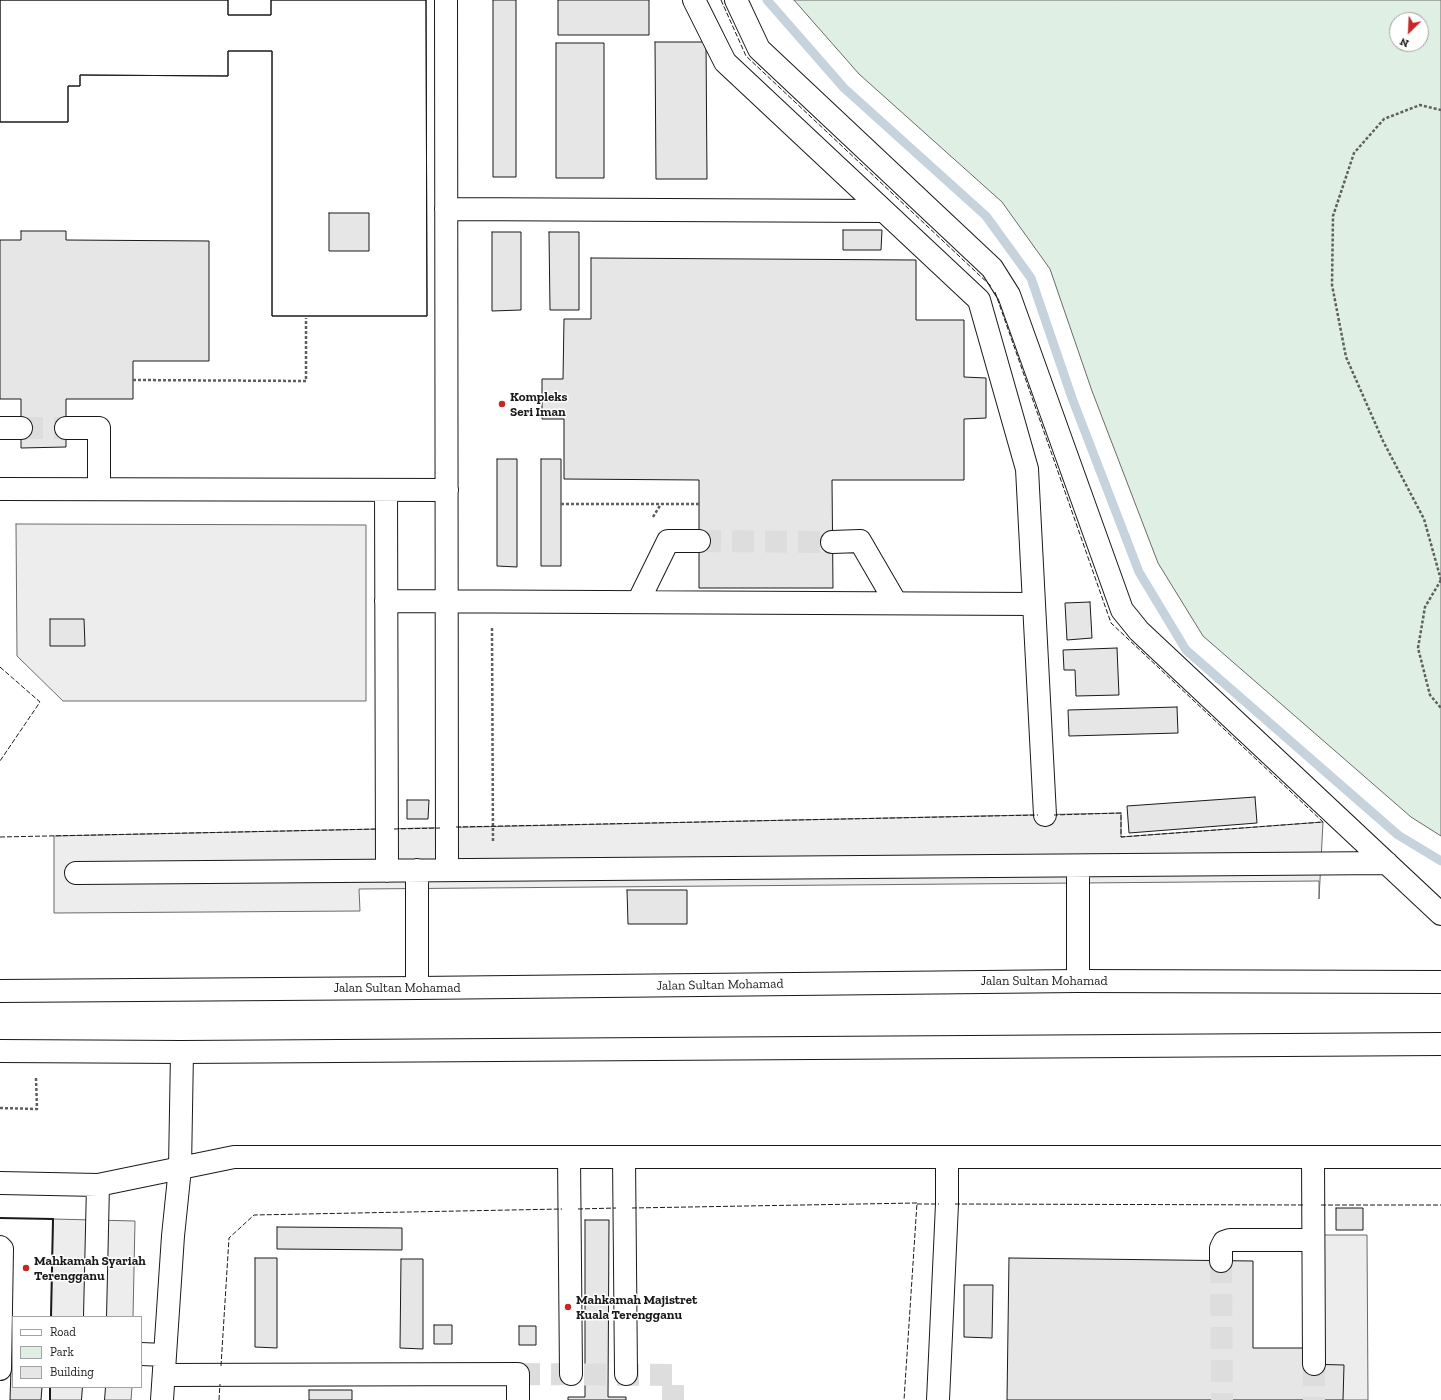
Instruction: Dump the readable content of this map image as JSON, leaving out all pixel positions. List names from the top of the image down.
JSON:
{
  "streets": {
    "main road": ["Jalan Sultan Mohamad"]
  },
  "places": ["Kompleks Seri Iman", "Mahkamah Syariah Terengganu", "Mahkamah Majistret Kuala Terengganu"],
  "legend": ["Road", "Park", "Building"],
  "north": "bottom left"
}
